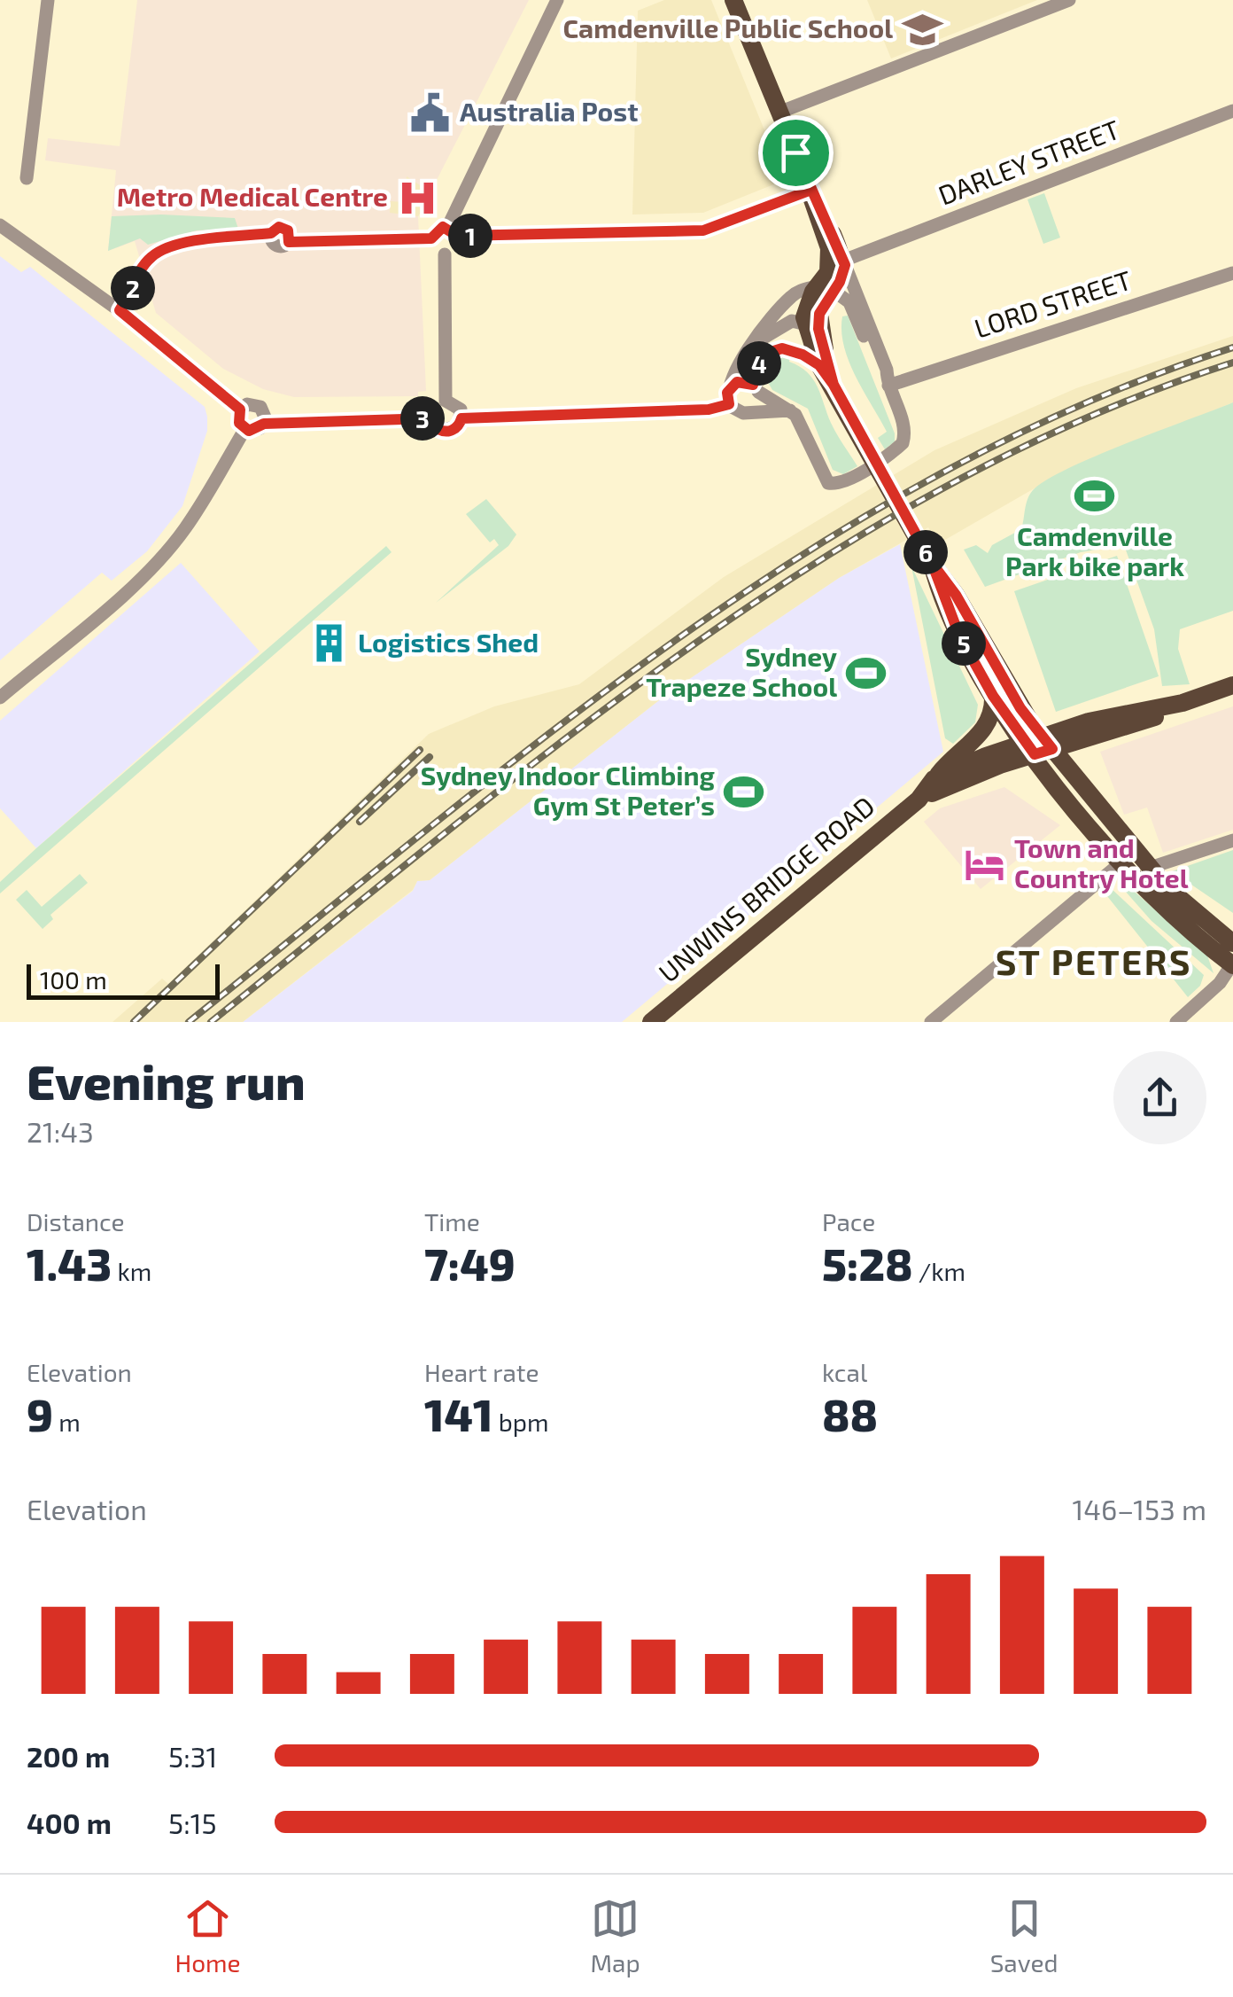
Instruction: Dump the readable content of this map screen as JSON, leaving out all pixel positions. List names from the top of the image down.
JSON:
{
  "streets": {
    "main road": ["UNWINS BRIDGE ROAD"],
    "street": ["DARLEY STREET", "LORD STREET"]
  },
  "districts": ["ST PETERS"],
  "places": {
    "school or university": ["Camdenville Public School"],
    "public building": ["Australia Post"],
    "hospital": ["Metro Medical Centre"],
    "sports": ["Camdenville Park bike park", "Sydney Trapeze School", "Sydney Indoor Climbing Gym St Peter’s"],
    "building": ["Logistics Shed"],
    "hotel": ["Town and Country Hotel"]
  },
  "scale_bar": "100 m",
  "page": {
    "pins": [
      "1",
      "2",
      "4",
      "3",
      "6",
      "5"
    ],
    "scale": "100 m",
    "heading": ["Evening run", "21:43"],
    "stats": [
      ["Distance", "1.43 km"],
      ["Time", "7:49"],
      ["Pace", "5:28 /km"],
      ["Elevation", "9 m"],
      ["Heart rate", "141 bpm"],
      ["kcal", "88"]
    ],
    "chart": ["Elevation", "146–153 m"],
    "list": [
      {
        "name": "200 m",
        "note": "5:31"
      },
      {
        "name": "400 m",
        "note": "5:15"
      }
    ],
    "tabs": ["Home", "Map", "Saved"]
  }
}
